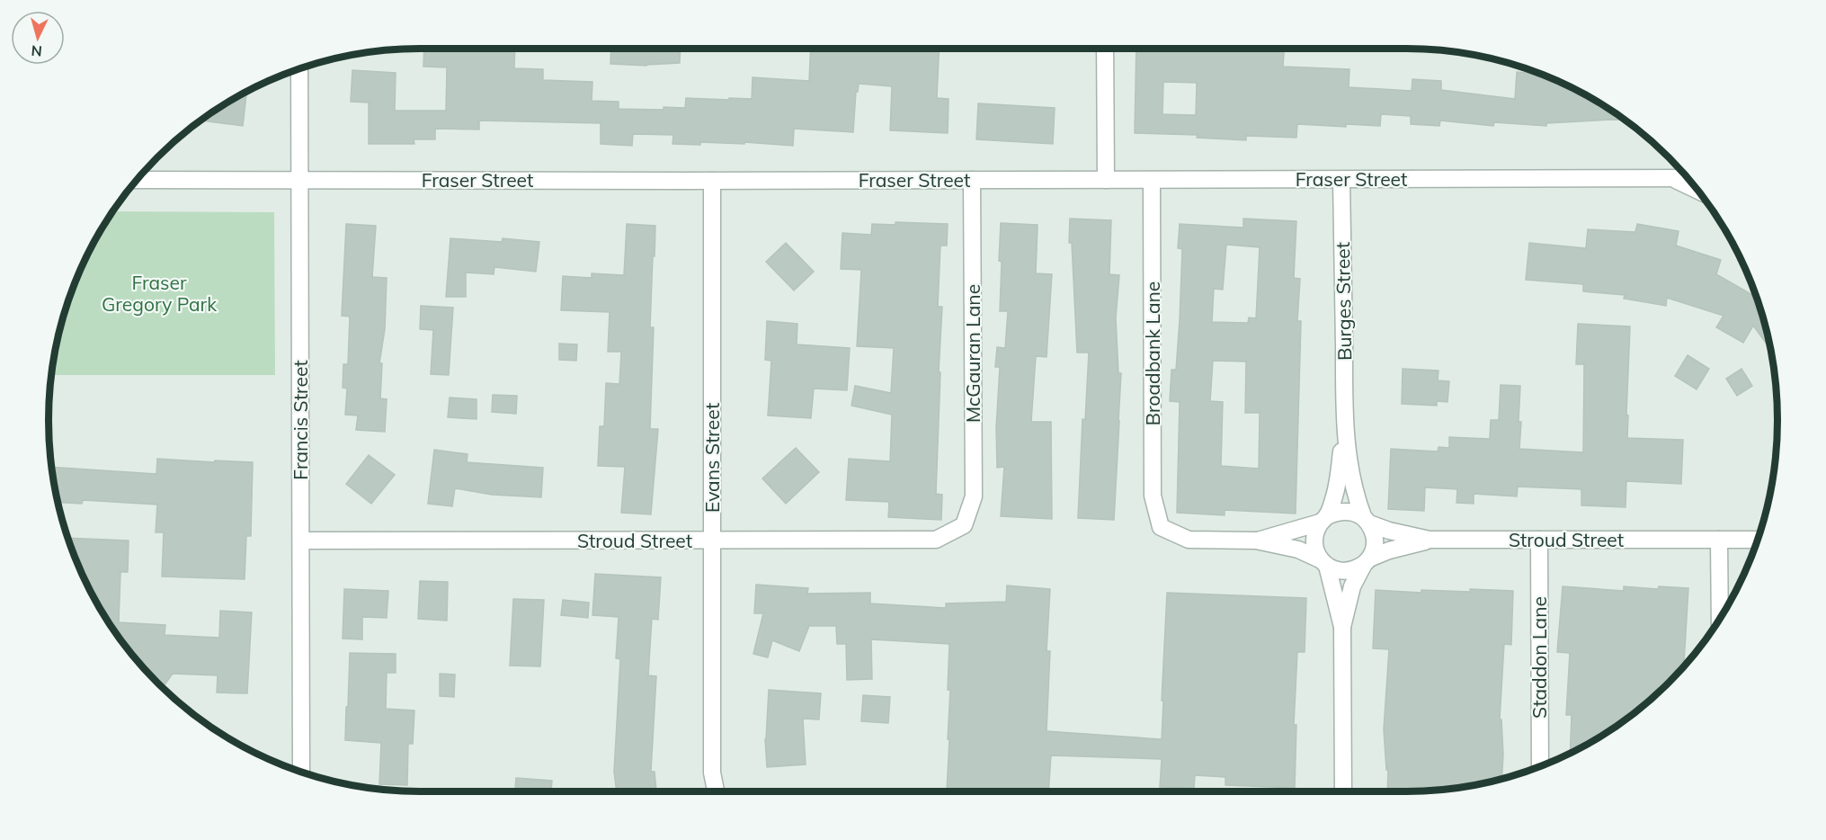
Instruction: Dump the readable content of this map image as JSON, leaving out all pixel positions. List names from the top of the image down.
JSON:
{
  "streets": {
    "street": [
      "Fraser Street",
      "Burges Street",
      "McGauran Lane",
      "Broadbank Lane",
      "Francis Street",
      "Evans Street",
      "Stroud Street",
      "Staddon Lane"
    ]
  },
  "crossings": [
    ["Fraser Street", "Burges Street"],
    ["Fraser Street", "McGauran Lane"],
    ["Fraser Street", "Broadbank Lane"],
    ["Fraser Street", "Francis Street"],
    ["Fraser Street", "Evans Street"],
    ["Burges Street", "Stroud Street"],
    ["McGauran Lane", "Stroud Street"],
    ["Francis Street", "Stroud Street"],
    ["Evans Street", "Stroud Street"],
    ["Stroud Street", "Staddon Lane"]
  ],
  "parks": ["Fraser Gregory Park"],
  "north": "bottom"
}
